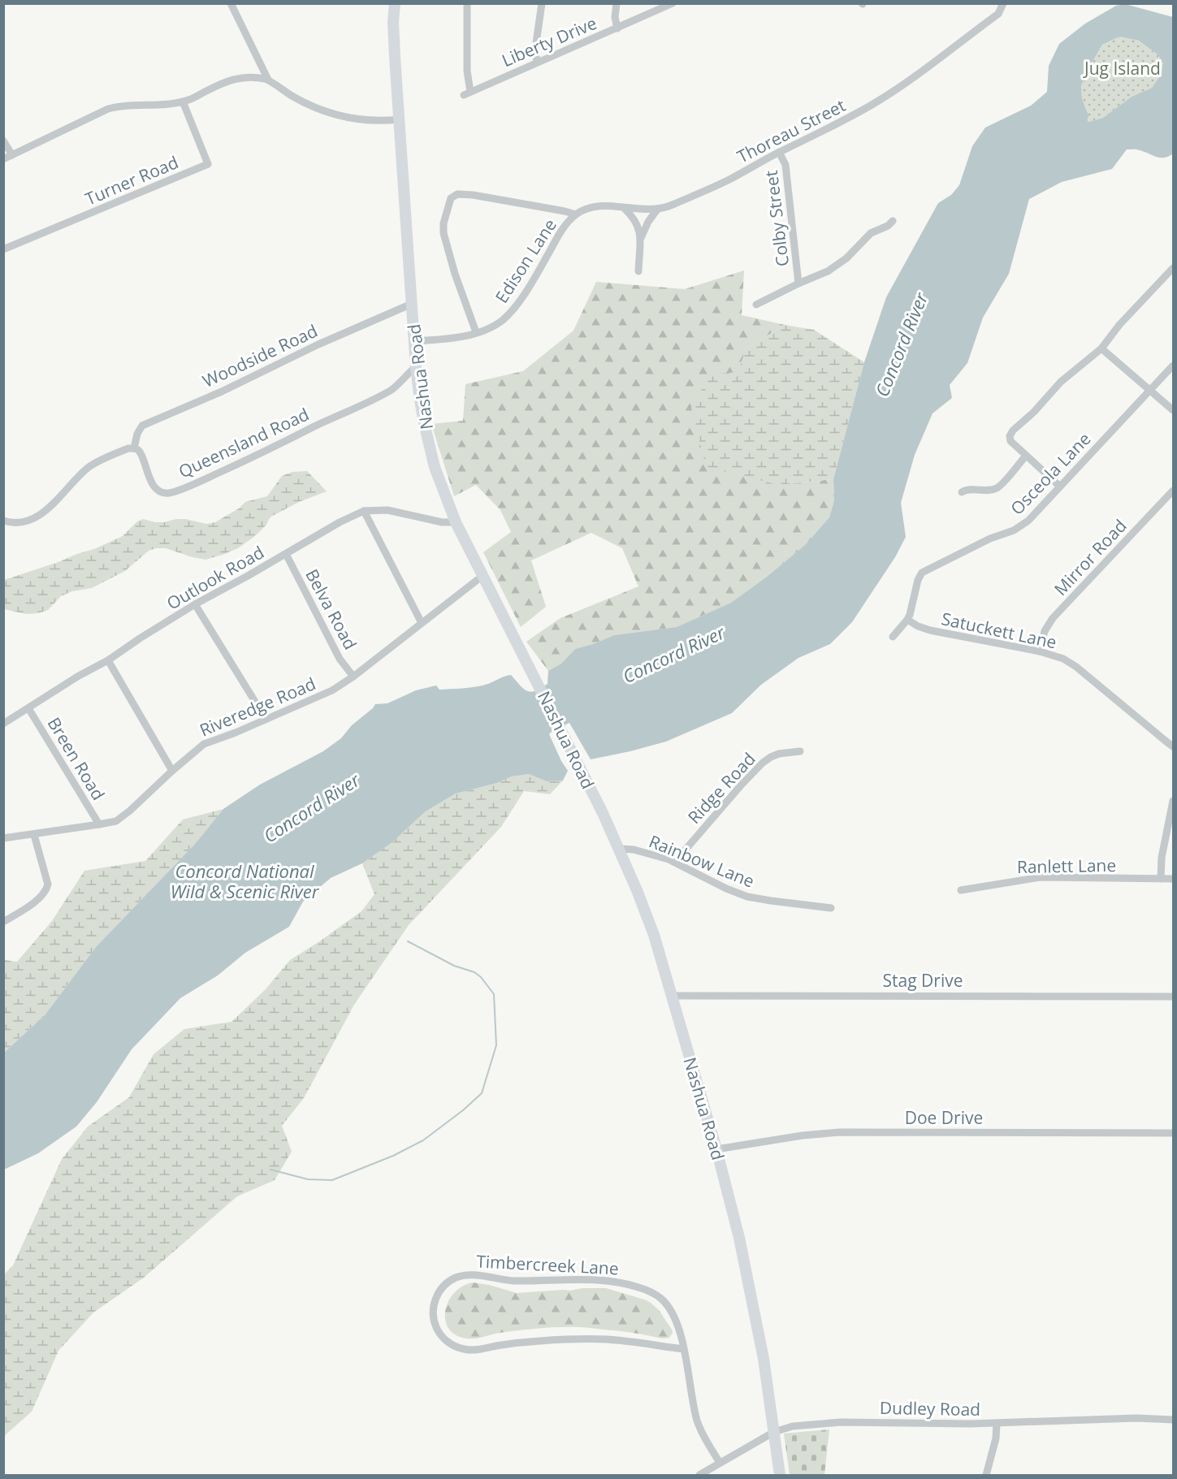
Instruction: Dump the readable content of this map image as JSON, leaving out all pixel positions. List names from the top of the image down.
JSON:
{
  "streets": {
    "main road": ["Nashua Road"],
    "street": [
      "Liberty Drive",
      "Thoreau Street",
      "Turner Road",
      "Colby Street",
      "Edison Lane",
      "Woodside Road",
      "Queensland Road",
      "Osceola Lane",
      "Mirror Road",
      "Outlook Road",
      "Belva Road",
      "Satuckett Lane",
      "Riveredge Road",
      "Breen Road",
      "Ridge Road",
      "Rainbow Lane",
      "Ranlett Lane",
      "Stag Drive",
      "Doe Drive",
      "Timbercreek Lane",
      "Dudley Road"
    ]
  },
  "crossings": [
    ["Thoreau Street", "Colby Street"],
    ["Thoreau Street", "Edison Lane"],
    ["Edison Lane", "Nashua Road"],
    ["Woodside Road", "Nashua Road"],
    ["Woodside Road", "Queensland Road"],
    ["Nashua Road", "Queensland Road"],
    ["Nashua Road", "Outlook Road"],
    ["Nashua Road", "Riveredge Road"],
    ["Nashua Road", "Rainbow Lane"],
    ["Nashua Road", "Stag Drive"],
    ["Nashua Road", "Doe Drive"],
    ["Nashua Road", "Dudley Road"],
    ["Osceola Lane", "Satuckett Lane"],
    ["Mirror Road", "Satuckett Lane"],
    ["Outlook Road", "Belva Road"],
    ["Outlook Road", "Breen Road"],
    ["Belva Road", "Riveredge Road"],
    ["Riveredge Road", "Breen Road"],
    ["Ridge Road", "Rainbow Lane"],
    ["Timbercreek Lane", "Dudley Road"]
  ],
  "water": ["Concord River", "Concord National Wild & Scenic River"],
  "parks": ["Jug Island"]
}
